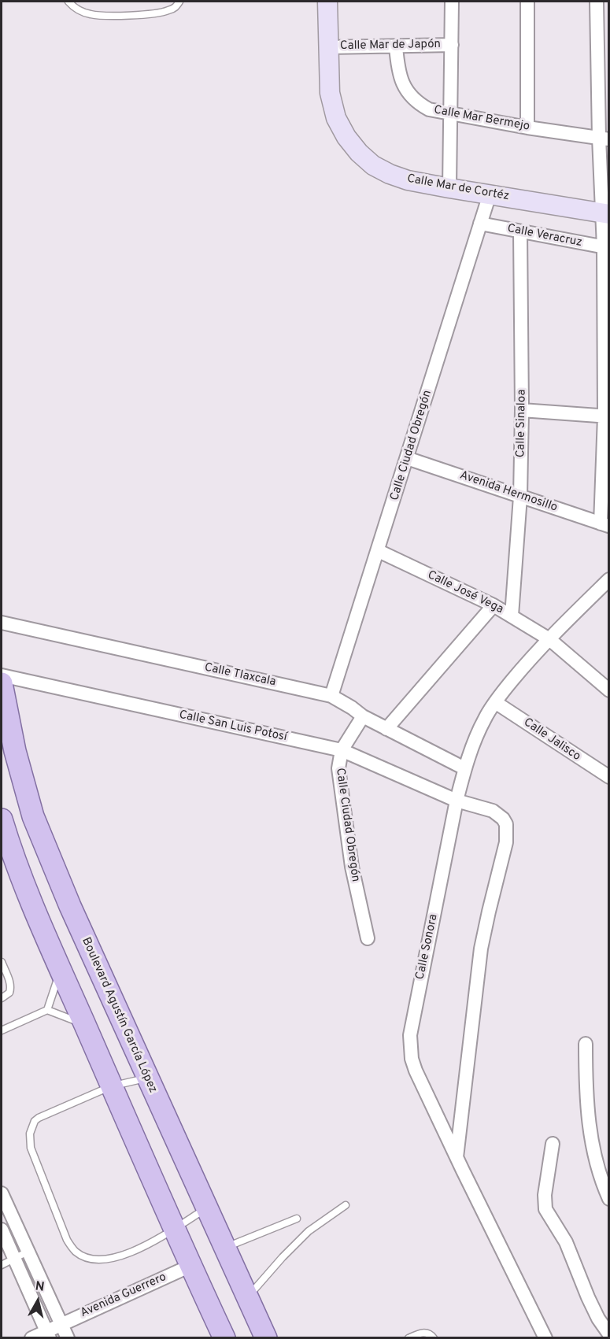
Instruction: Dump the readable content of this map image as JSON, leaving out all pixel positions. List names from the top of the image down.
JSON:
{
  "streets": {
    "main road": ["Boulevard Agustín García López"],
    "street": [
      "Calle Mar de Japón",
      "Calle Mar Bermejo",
      "Calle Mar de Cortéz",
      "Calle Veracruz",
      "Calle Sinaloa",
      "Calle Ciudad Obregón",
      "Avenida Hermosillo",
      "Calle José Vega",
      "Calle Tlaxcala",
      "Calle San Luis Potosí",
      "Calle Jalisco",
      "Calle Sonora",
      "Avenida Guerrero"
    ]
  },
  "crossings": [
    ["Calle Mar de Japón", "Calle Mar Bermejo"],
    ["Calle Mar de Japón", "Calle Mar de Cortéz"],
    ["Calle Mar de Cortéz", "Calle Ciudad Obregón"],
    ["Calle Veracruz", "Calle Sinaloa"],
    ["Calle Veracruz", "Calle Ciudad Obregón"],
    ["Calle Sinaloa", "Avenida Hermosillo"],
    ["Calle Sinaloa", "Calle José Vega"],
    ["Calle Ciudad Obregón", "Avenida Hermosillo"],
    ["Calle Ciudad Obregón", "Calle José Vega"],
    ["Calle Ciudad Obregón", "Calle Tlaxcala"],
    ["Calle Ciudad Obregón", "Calle San Luis Potosí"],
    ["Calle José Vega", "Calle Sonora"],
    ["Calle Tlaxcala", "Calle Sonora"],
    ["Calle San Luis Potosí", "Calle Sonora"],
    ["Calle Jalisco", "Calle Sonora"]
  ],
  "north": "top"
}
